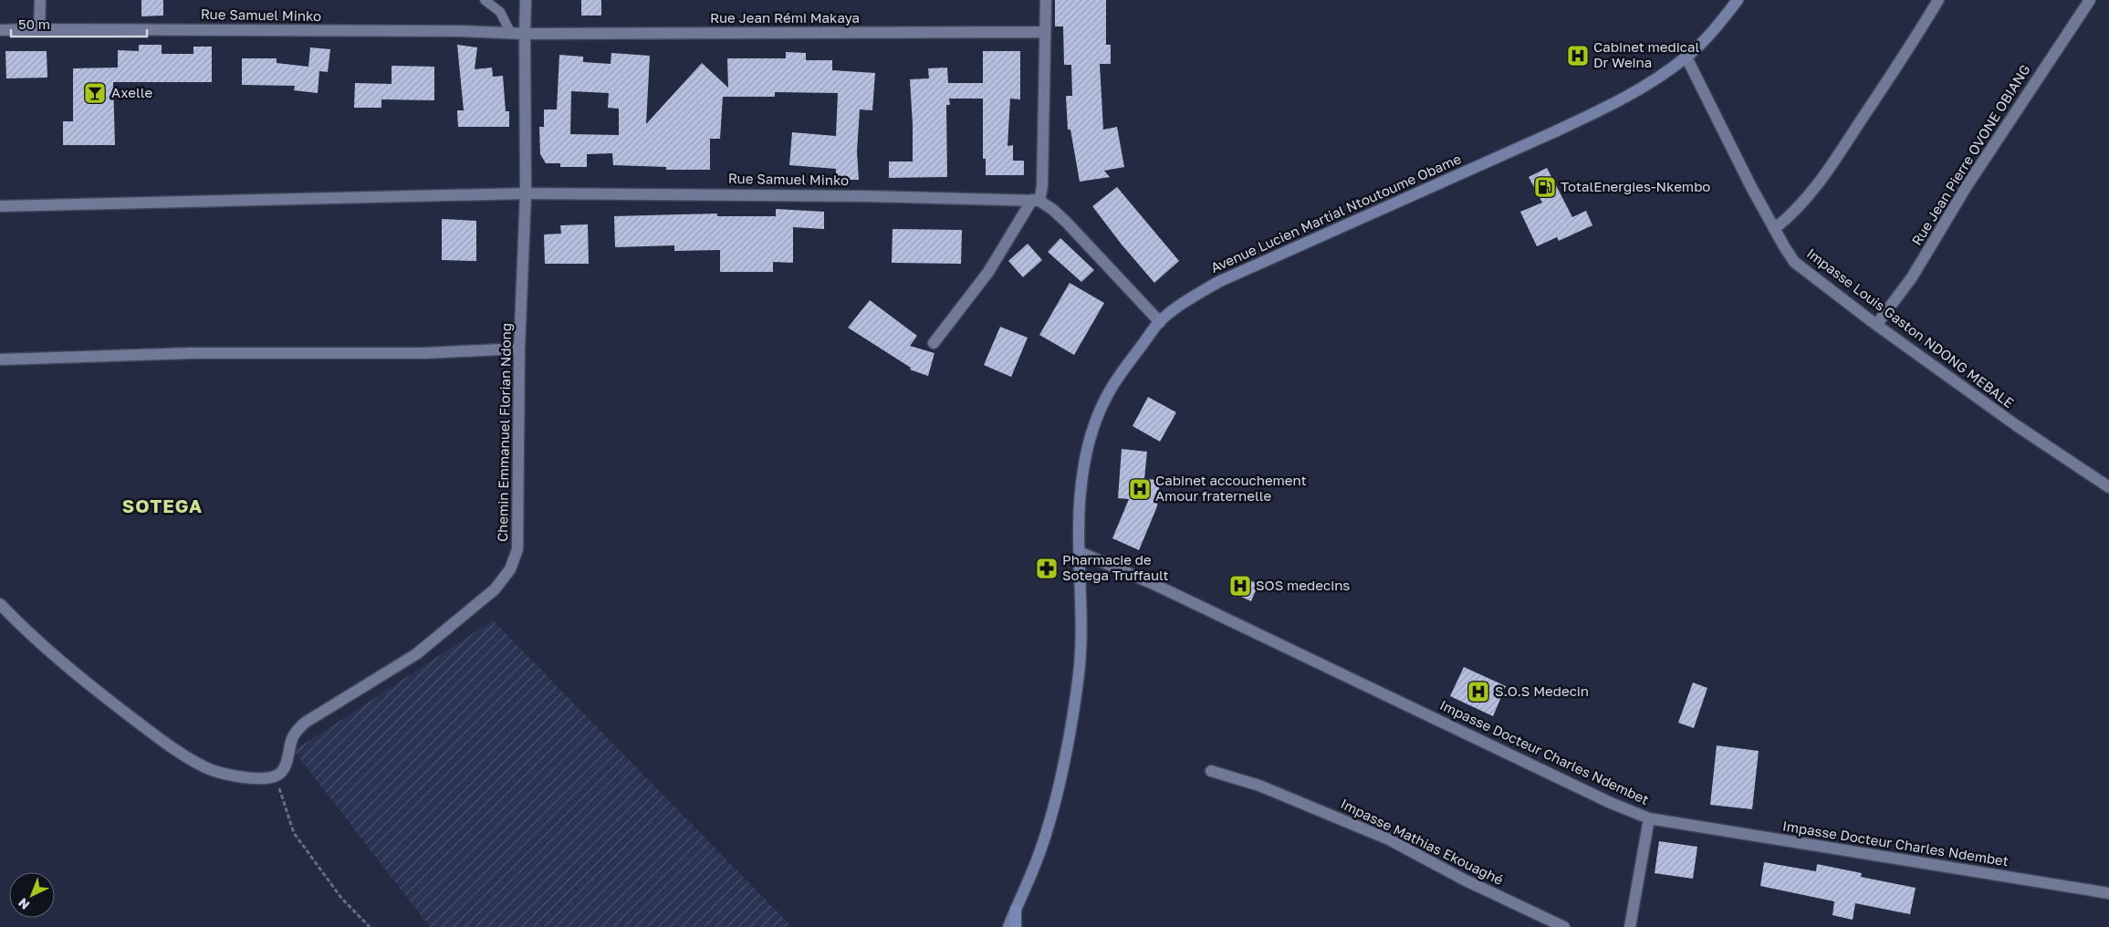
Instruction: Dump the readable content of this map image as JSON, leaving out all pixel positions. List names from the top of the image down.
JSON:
{
  "streets": {
    "main road": ["Avenue Lucien Martial Ntoutoume Obame"],
    "street": [
      "Rue Samuel Minko",
      "Rue Jean Rémi Makaya",
      "Rue Jean Pierre OVONE OBIANG",
      "Impasse Louis Gaston NDONG MEBALE",
      "Chemin Emmanuel Florian Ndong",
      "Impasse Docteur Charles Ndembet",
      "Impasse Mathias Ekouaghé"
    ]
  },
  "crossings": [
    ["Rue Samuel Minko", "Chemin Emmanuel Florian Ndong"],
    ["Rue Jean Pierre OVONE OBIANG", "Impasse Louis Gaston NDONG MEBALE"],
    ["Avenue Lucien Martial Ntoutoume Obame", "Impasse Louis Gaston NDONG MEBALE"],
    ["Avenue Lucien Martial Ntoutoume Obame", "Impasse Docteur Charles Ndembet"]
  ],
  "districts": ["SOTEGA"],
  "places": {
    "hospital": [
      "Cabinet medical Dr Weina",
      "Cabinet accouchement Amour fraternelle",
      "SOS medecins",
      "S.O.S Medecin"
    ],
    "bar": ["Axelle"],
    "fuel station": ["TotalEnergies-Nkembo"],
    "pharmacy": ["Pharmacie de Sotega Truffault"]
  },
  "scale_bar": "50 m",
  "north": "bottom left"
}
